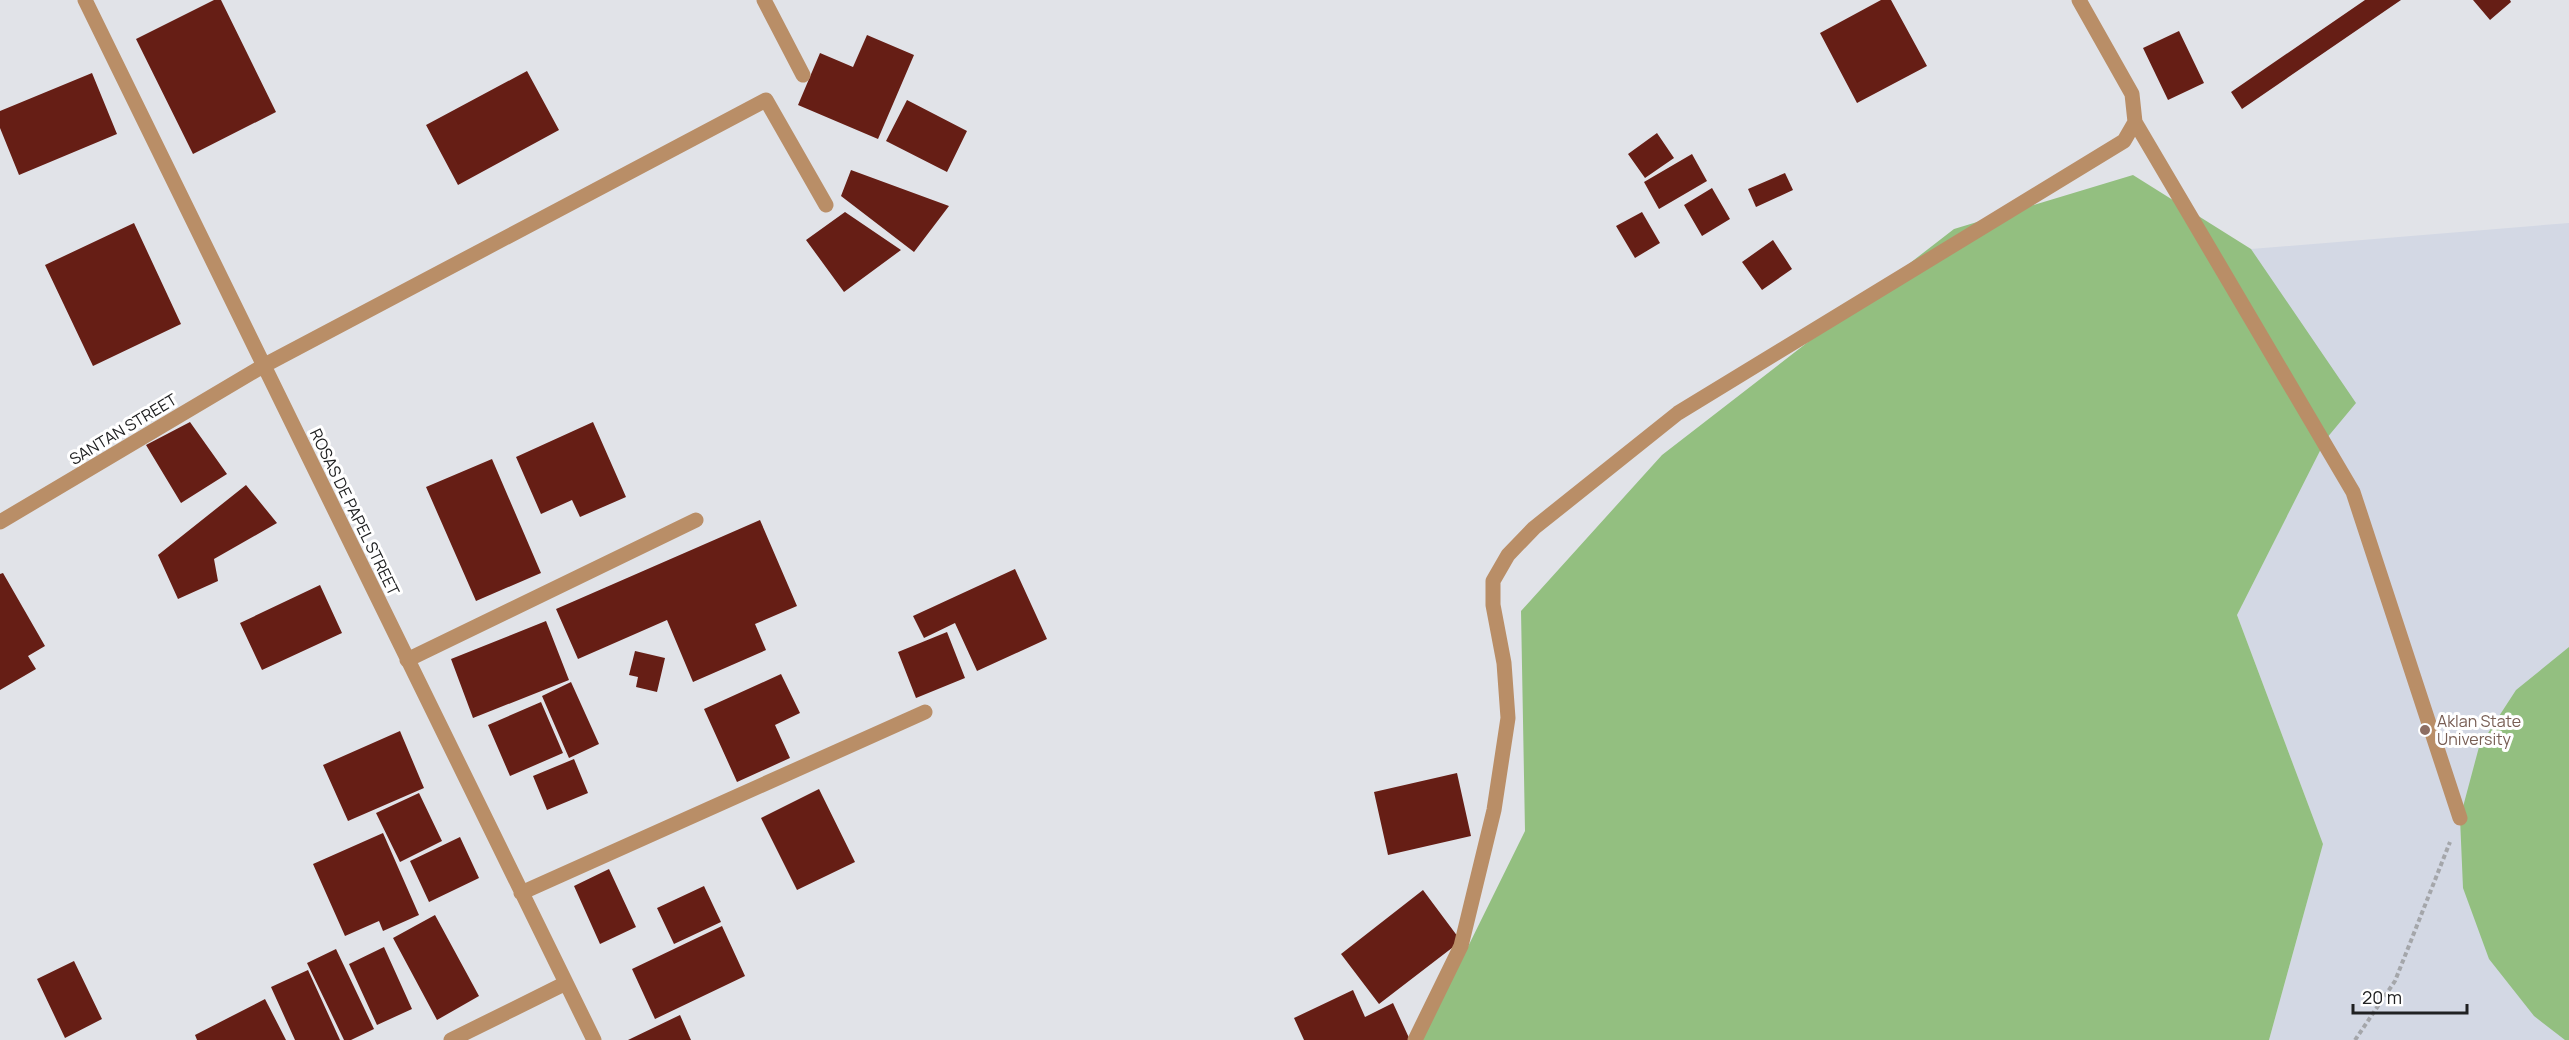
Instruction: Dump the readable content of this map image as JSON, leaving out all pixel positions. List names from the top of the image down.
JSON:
{
  "streets": {
    "street": ["SANTAN STREET", "ROSAS DE PAPEL STREET"]
  },
  "crossings": [
    ["SANTAN STREET", "ROSAS DE PAPEL STREET"]
  ],
  "places": ["Aklan State University"],
  "scale_bar": "20 m"
}
